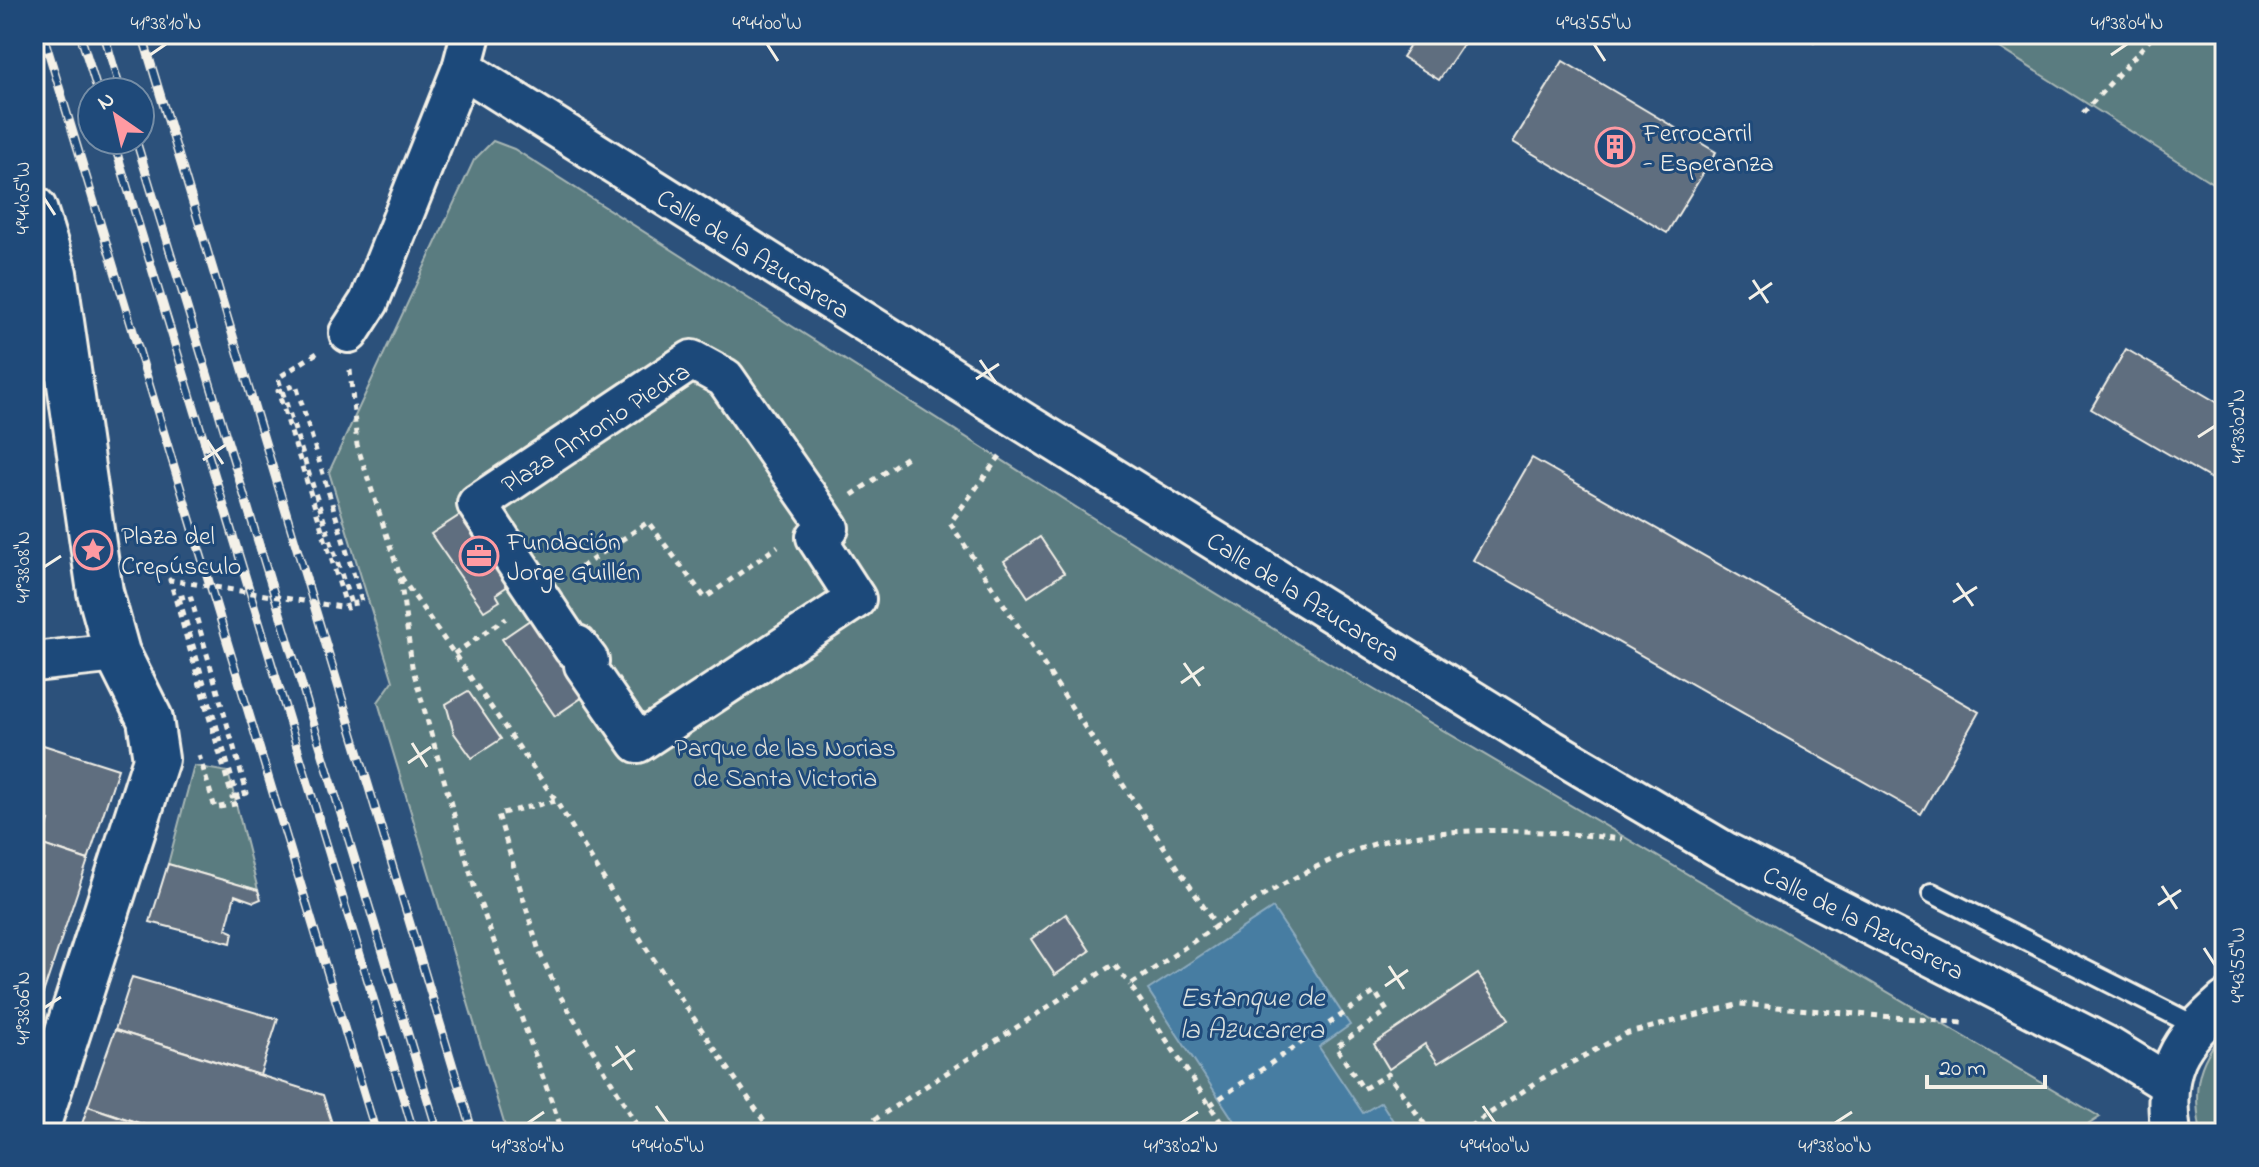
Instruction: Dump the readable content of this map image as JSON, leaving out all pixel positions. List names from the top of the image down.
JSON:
{
  "streets": {
    "street": ["Calle de la Azucarera", "Plaza Antonio Piedra"]
  },
  "water": ["Estanque de la Azucarera"],
  "parks": ["Parque de las Norias de Santa Victoria"],
  "places": {
    "building": ["Ferrocarril - Esperanza"],
    "place": ["Plaza del Crepúsculo"],
    "office": ["Fundación Jorge Guillén"]
  },
  "scale_bar": "20 m",
  "north": "top left",
  "coordinates": [
    "41°38'10\"N",
    "4°44'00\"W",
    "4°43'55\"W",
    "41°38'04\"N",
    "4°44'05\"W",
    "41°38'02\"N",
    "41°38'08\"N",
    "41°38'06\"N",
    "41°38'00\"N"
  ]
}
